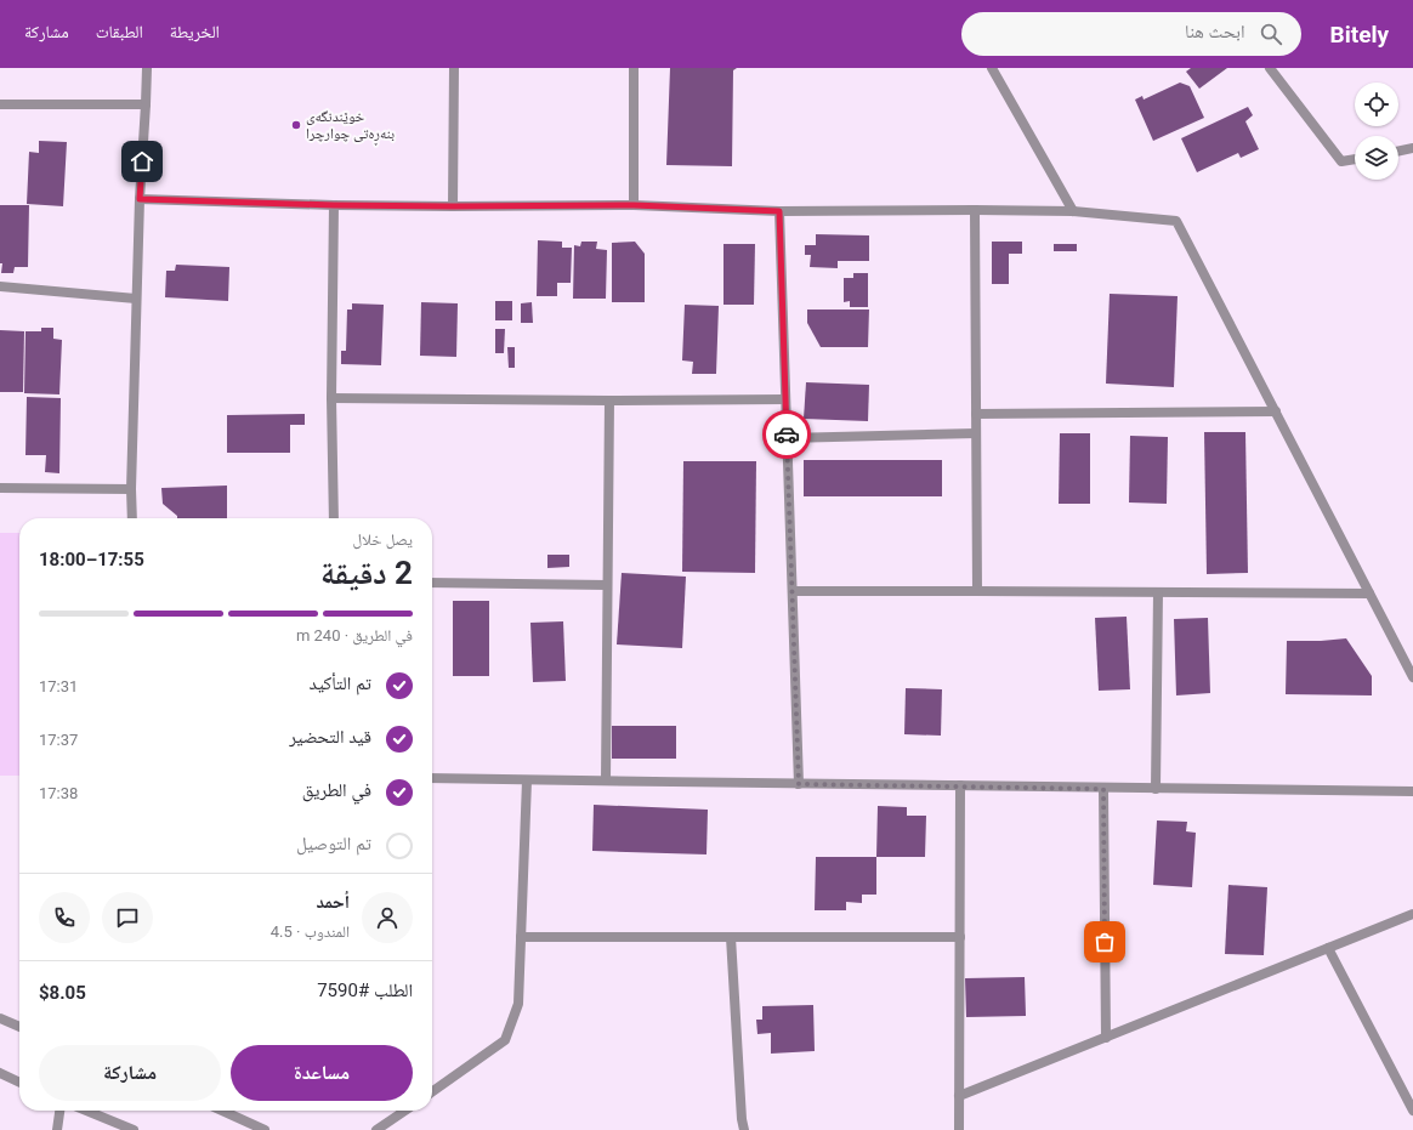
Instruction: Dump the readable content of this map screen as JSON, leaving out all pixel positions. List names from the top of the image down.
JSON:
{
  "places": ["خوێندنگەی بنەڕەتی چوارچرا"],
  "page": {
    "header": "Bitely",
    "search": "ابحث هنا",
    "nav": ["الخريطة", "الطبقات", "مشاركة"],
    "heading": ["2 دقيقة", "يصل خلال", "17:55–18:00"],
    "panel": [
      "أحمد",
      "المندوب · 4.5",
      "الطلب #7590",
      "$8.05"
    ],
    "bar": "في الطريق · 240 m",
    "list": [
      ["تم التأكيد", "17:31"],
      ["قيد التحضير", "17:37"],
      ["في الطريق", "17:38"],
      "تم التوصيل"
    ],
    "buttons": ["مساعدة", "مشاركة"]
  }
}
